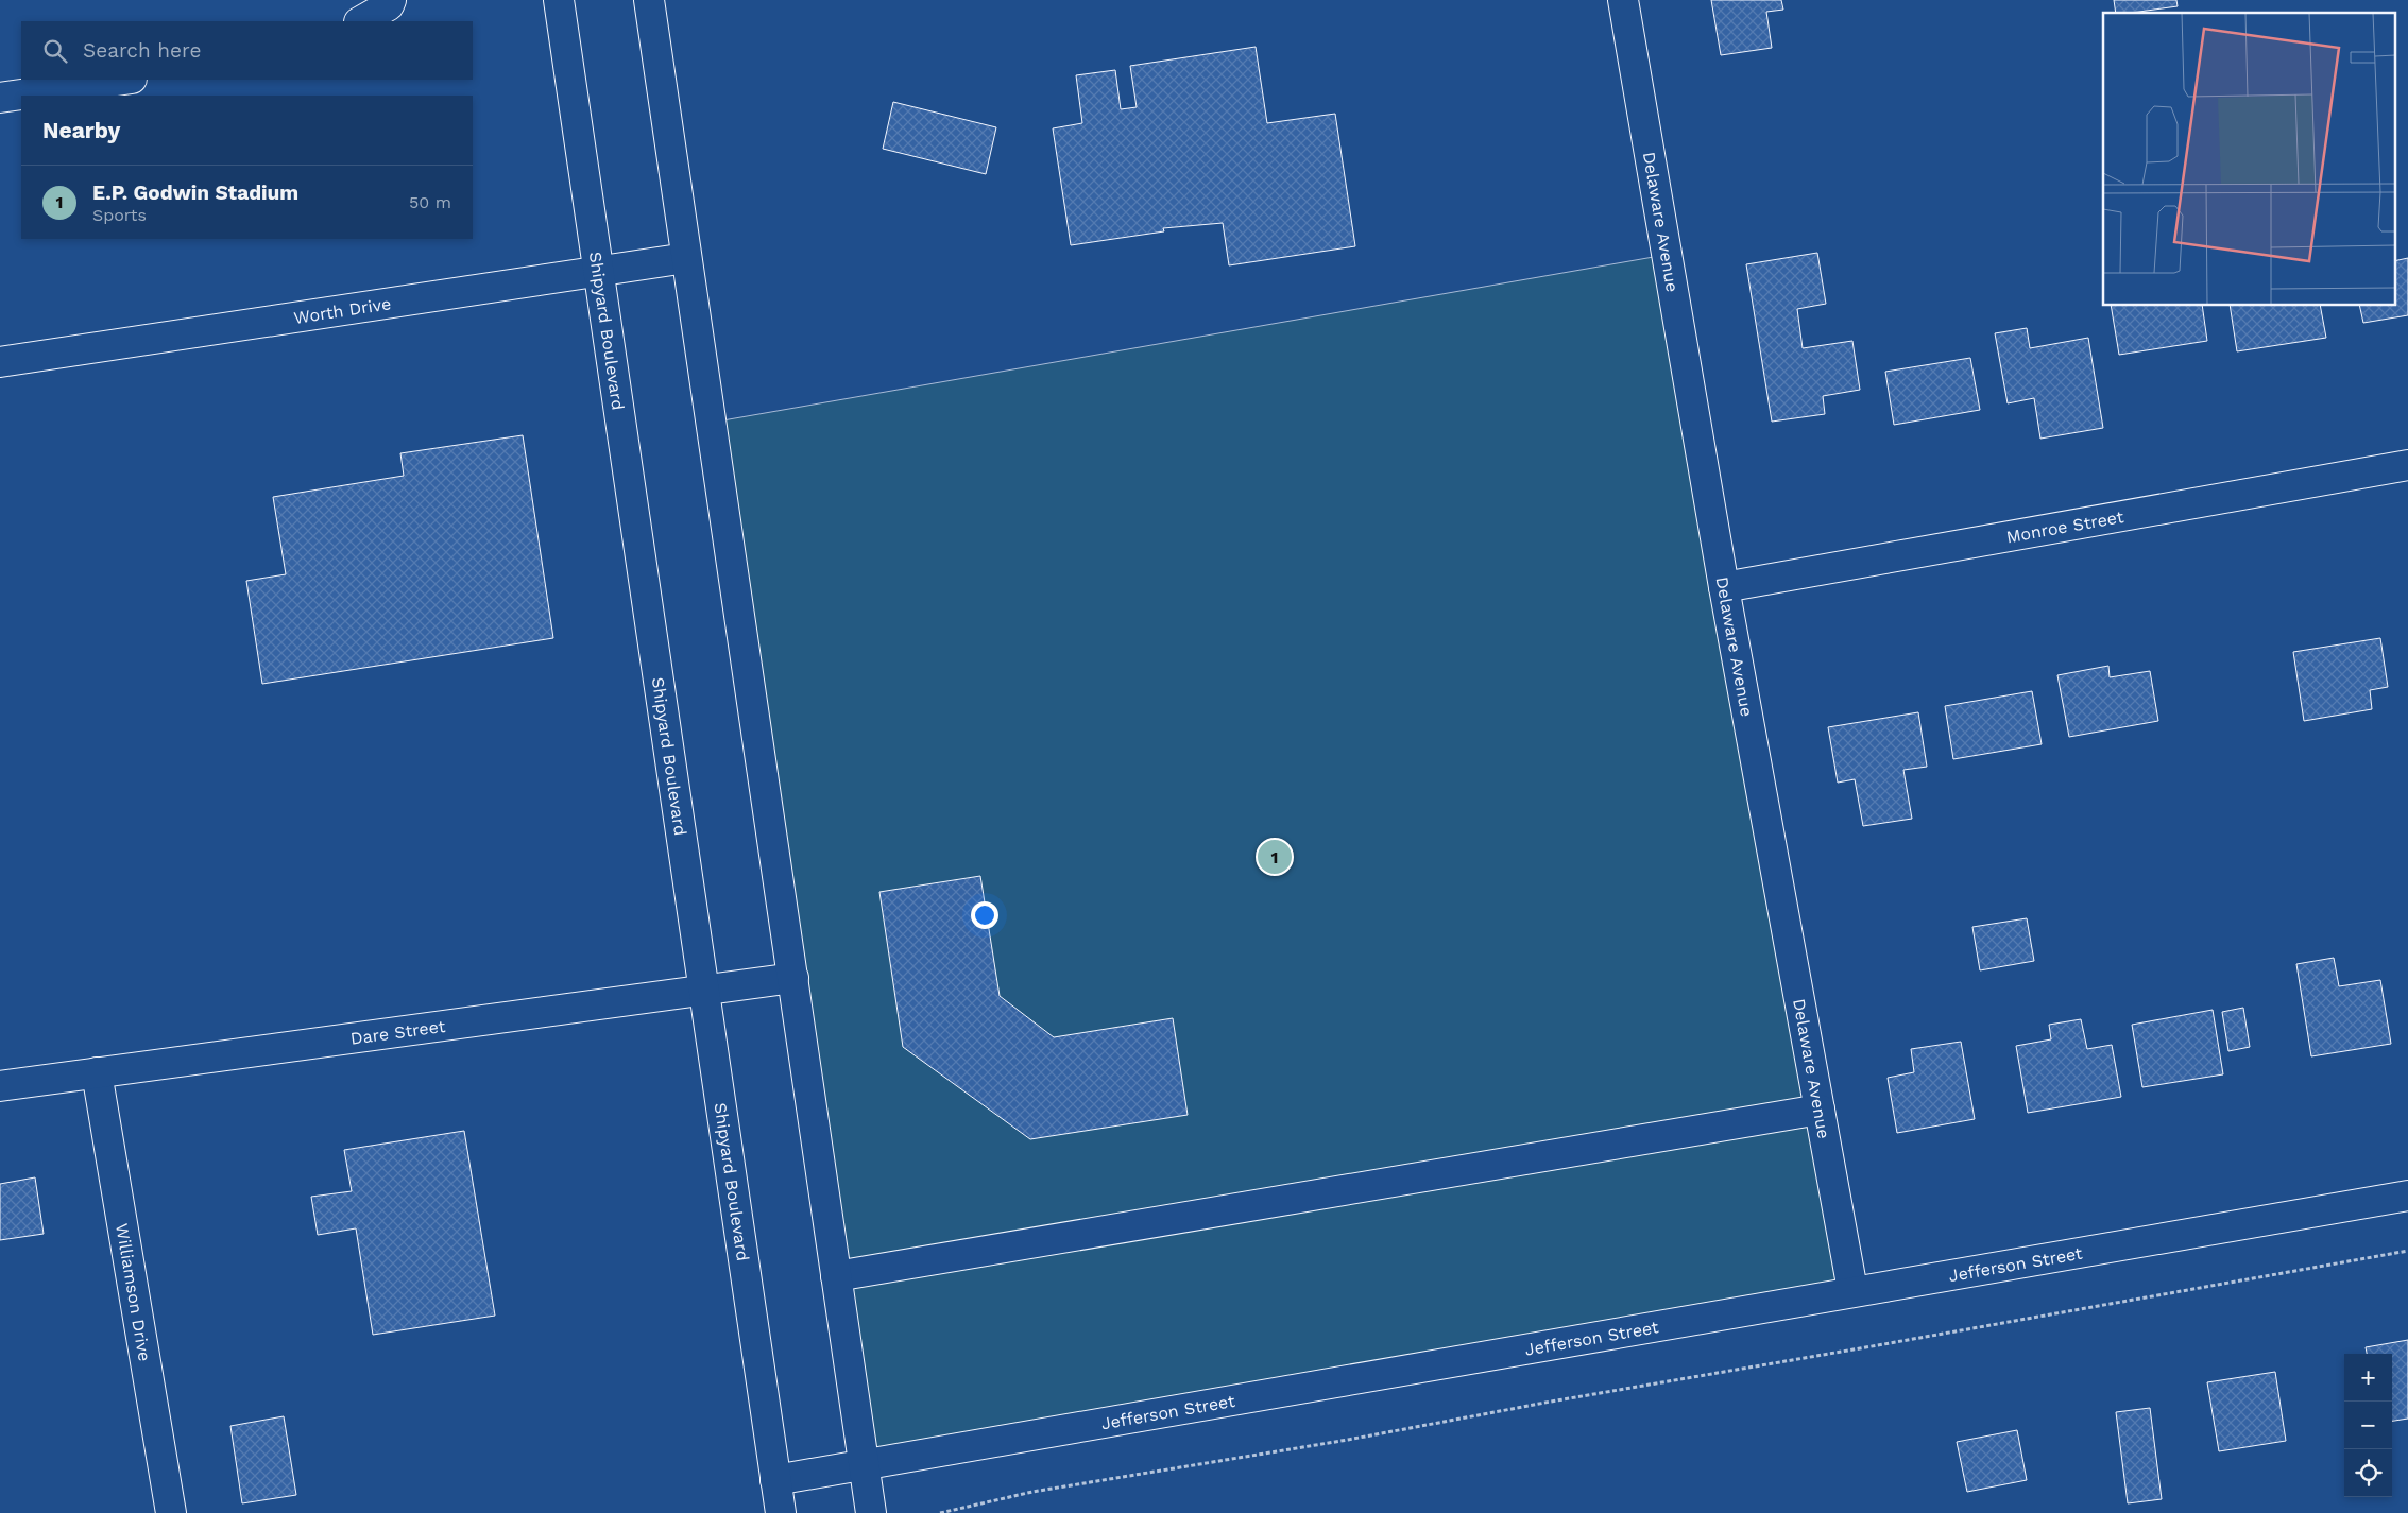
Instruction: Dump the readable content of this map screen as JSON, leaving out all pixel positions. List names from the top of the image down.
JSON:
{
  "streets": {
    "street": [
      "Delaware Avenue",
      "Worth Drive",
      "Shipyard Boulevard",
      "Monroe Street",
      "Dare Street",
      "Jefferson Street",
      "Williamson Drive"
    ]
  },
  "crossings": [
    ["Delaware Avenue", "Monroe Street"],
    ["Delaware Avenue", "Jefferson Street"],
    ["Worth Drive", "Shipyard Boulevard"],
    ["Shipyard Boulevard", "Dare Street"],
    ["Shipyard Boulevard", "Jefferson Street"],
    ["Dare Street", "Williamson Drive"]
  ],
  "page": {
    "search": "Search here",
    "heading": "Nearby",
    "list": [
      {
        "mark": "1",
        "name": "E.P. Godwin Stadium",
        "note": "Sports",
        "value": "50 m"
      }
    ],
    "pins": "1",
    "map_buttons": ["+", "−"]
  }
}
